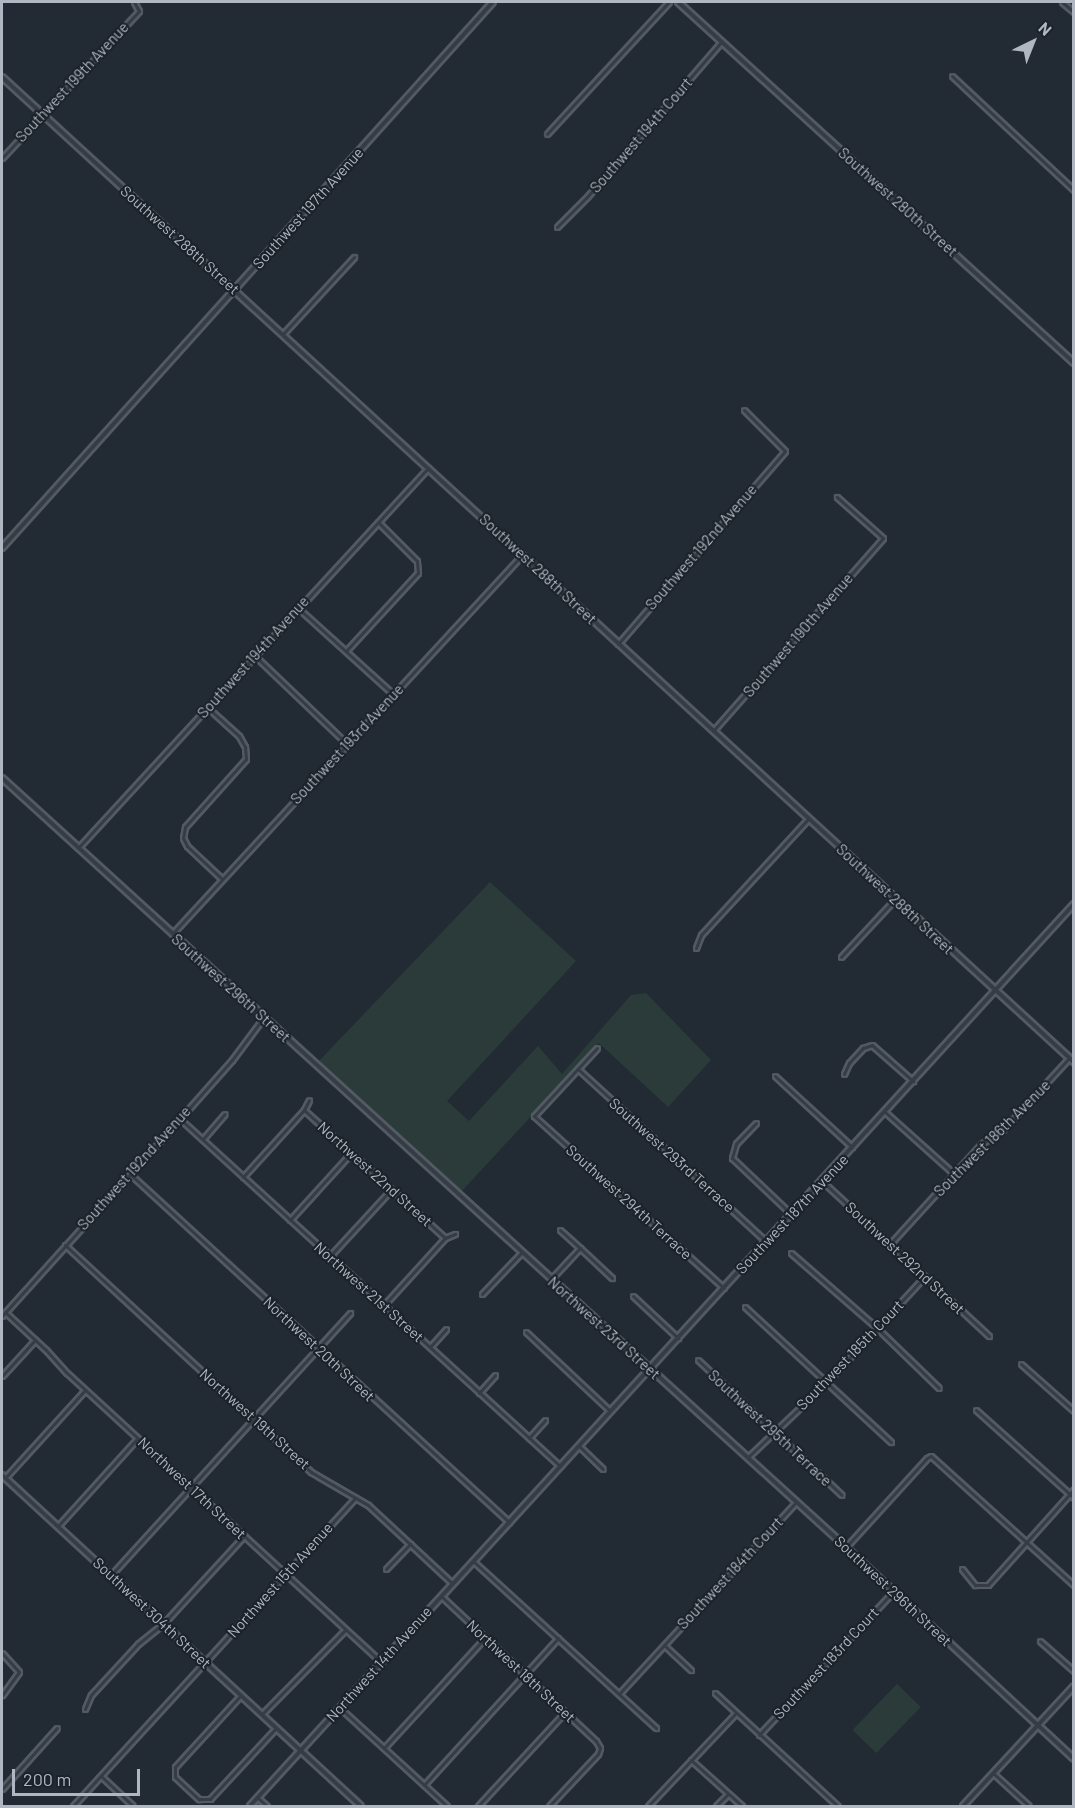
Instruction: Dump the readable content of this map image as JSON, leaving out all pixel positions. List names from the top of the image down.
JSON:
{
  "streets": {
    "street": [
      "Southwest 199th Avenue",
      "Southwest 194th Court",
      "Southwest 280th Street",
      "Southwest 197th Avenue",
      "Southwest 288th Street",
      "Southwest 192nd Avenue",
      "Southwest 190th Avenue",
      "Southwest 194th Avenue",
      "Southwest 193rd Avenue",
      "Southwest 296th Street",
      "Southwest 186th Avenue",
      "Southwest 293rd Terrace",
      "Northwest 22nd Street",
      "Southwest 294th Terrace",
      "Southwest 187th Avenue",
      "Southwest 292nd Street",
      "Northwest 21st Street",
      "Northwest 23rd Street",
      "Northwest 20th Street",
      "Southwest 185th Court",
      "Northwest 19th Street",
      "Southwest 295th Terrace",
      "Northwest 17th Street",
      "Southwest 184th Court",
      "Northwest 15th Avenue",
      "Southwest 304th Street",
      "Southwest 183rd Court",
      "Northwest 14th Avenue",
      "Northwest 18th Street"
    ]
  },
  "crossings": [
    ["Southwest 199th Avenue", "Southwest 288th Street"],
    ["Southwest 194th Court", "Southwest 280th Street"],
    ["Southwest 197th Avenue", "Southwest 288th Street"],
    ["Southwest 288th Street", "Southwest 192nd Avenue"],
    ["Southwest 288th Street", "Southwest 190th Avenue"],
    ["Southwest 288th Street", "Southwest 194th Avenue"],
    ["Southwest 288th Street", "Southwest 193rd Avenue"],
    ["Southwest 288th Street", "Southwest 186th Avenue"],
    ["Southwest 288th Street", "Southwest 187th Avenue"],
    ["Southwest 192nd Avenue", "Southwest 296th Street"],
    ["Southwest 192nd Avenue", "Northwest 21st Street"],
    ["Southwest 192nd Avenue", "Northwest 20th Street"],
    ["Southwest 192nd Avenue", "Northwest 19th Street"],
    ["Southwest 192nd Avenue", "Northwest 17th Street"],
    ["Southwest 194th Avenue", "Southwest 296th Street"],
    ["Southwest 193rd Avenue", "Southwest 296th Street"],
    ["Southwest 296th Street", "Northwest 23rd Street"],
    ["Southwest 296th Street", "Southwest 185th Court"],
    ["Southwest 296th Street", "Southwest 184th Court"],
    ["Southwest 296th Street", "Southwest 183rd Court"],
    ["Southwest 186th Avenue", "Southwest 292nd Street"],
    ["Southwest 293rd Terrace", "Southwest 294th Terrace"],
    ["Southwest 293rd Terrace", "Southwest 187th Avenue"],
    ["Southwest 294th Terrace", "Southwest 187th Avenue"],
    ["Southwest 187th Avenue", "Southwest 292nd Street"],
    ["Southwest 187th Avenue", "Northwest 21st Street"],
    ["Southwest 187th Avenue", "Northwest 23rd Street"],
    ["Southwest 187th Avenue", "Northwest 20th Street"],
    ["Southwest 187th Avenue", "Northwest 14th Avenue"],
    ["Southwest 292nd Street", "Southwest 185th Court"],
    ["Northwest 23rd Street", "Southwest 185th Court"],
    ["Northwest 20th Street", "Northwest 14th Avenue"],
    ["Southwest 185th Court", "Southwest 295th Terrace"],
    ["Northwest 19th Street", "Northwest 15th Avenue"],
    ["Northwest 19th Street", "Northwest 14th Avenue"],
    ["Northwest 17th Street", "Northwest 15th Avenue"],
    ["Northwest 17th Street", "Northwest 14th Avenue"],
    ["Northwest 15th Avenue", "Southwest 304th Street"],
    ["Southwest 304th Street", "Northwest 14th Avenue"],
    ["Northwest 14th Avenue", "Northwest 18th Street"]
  ],
  "scale_bar": "200 m",
  "north": "top right"
}
